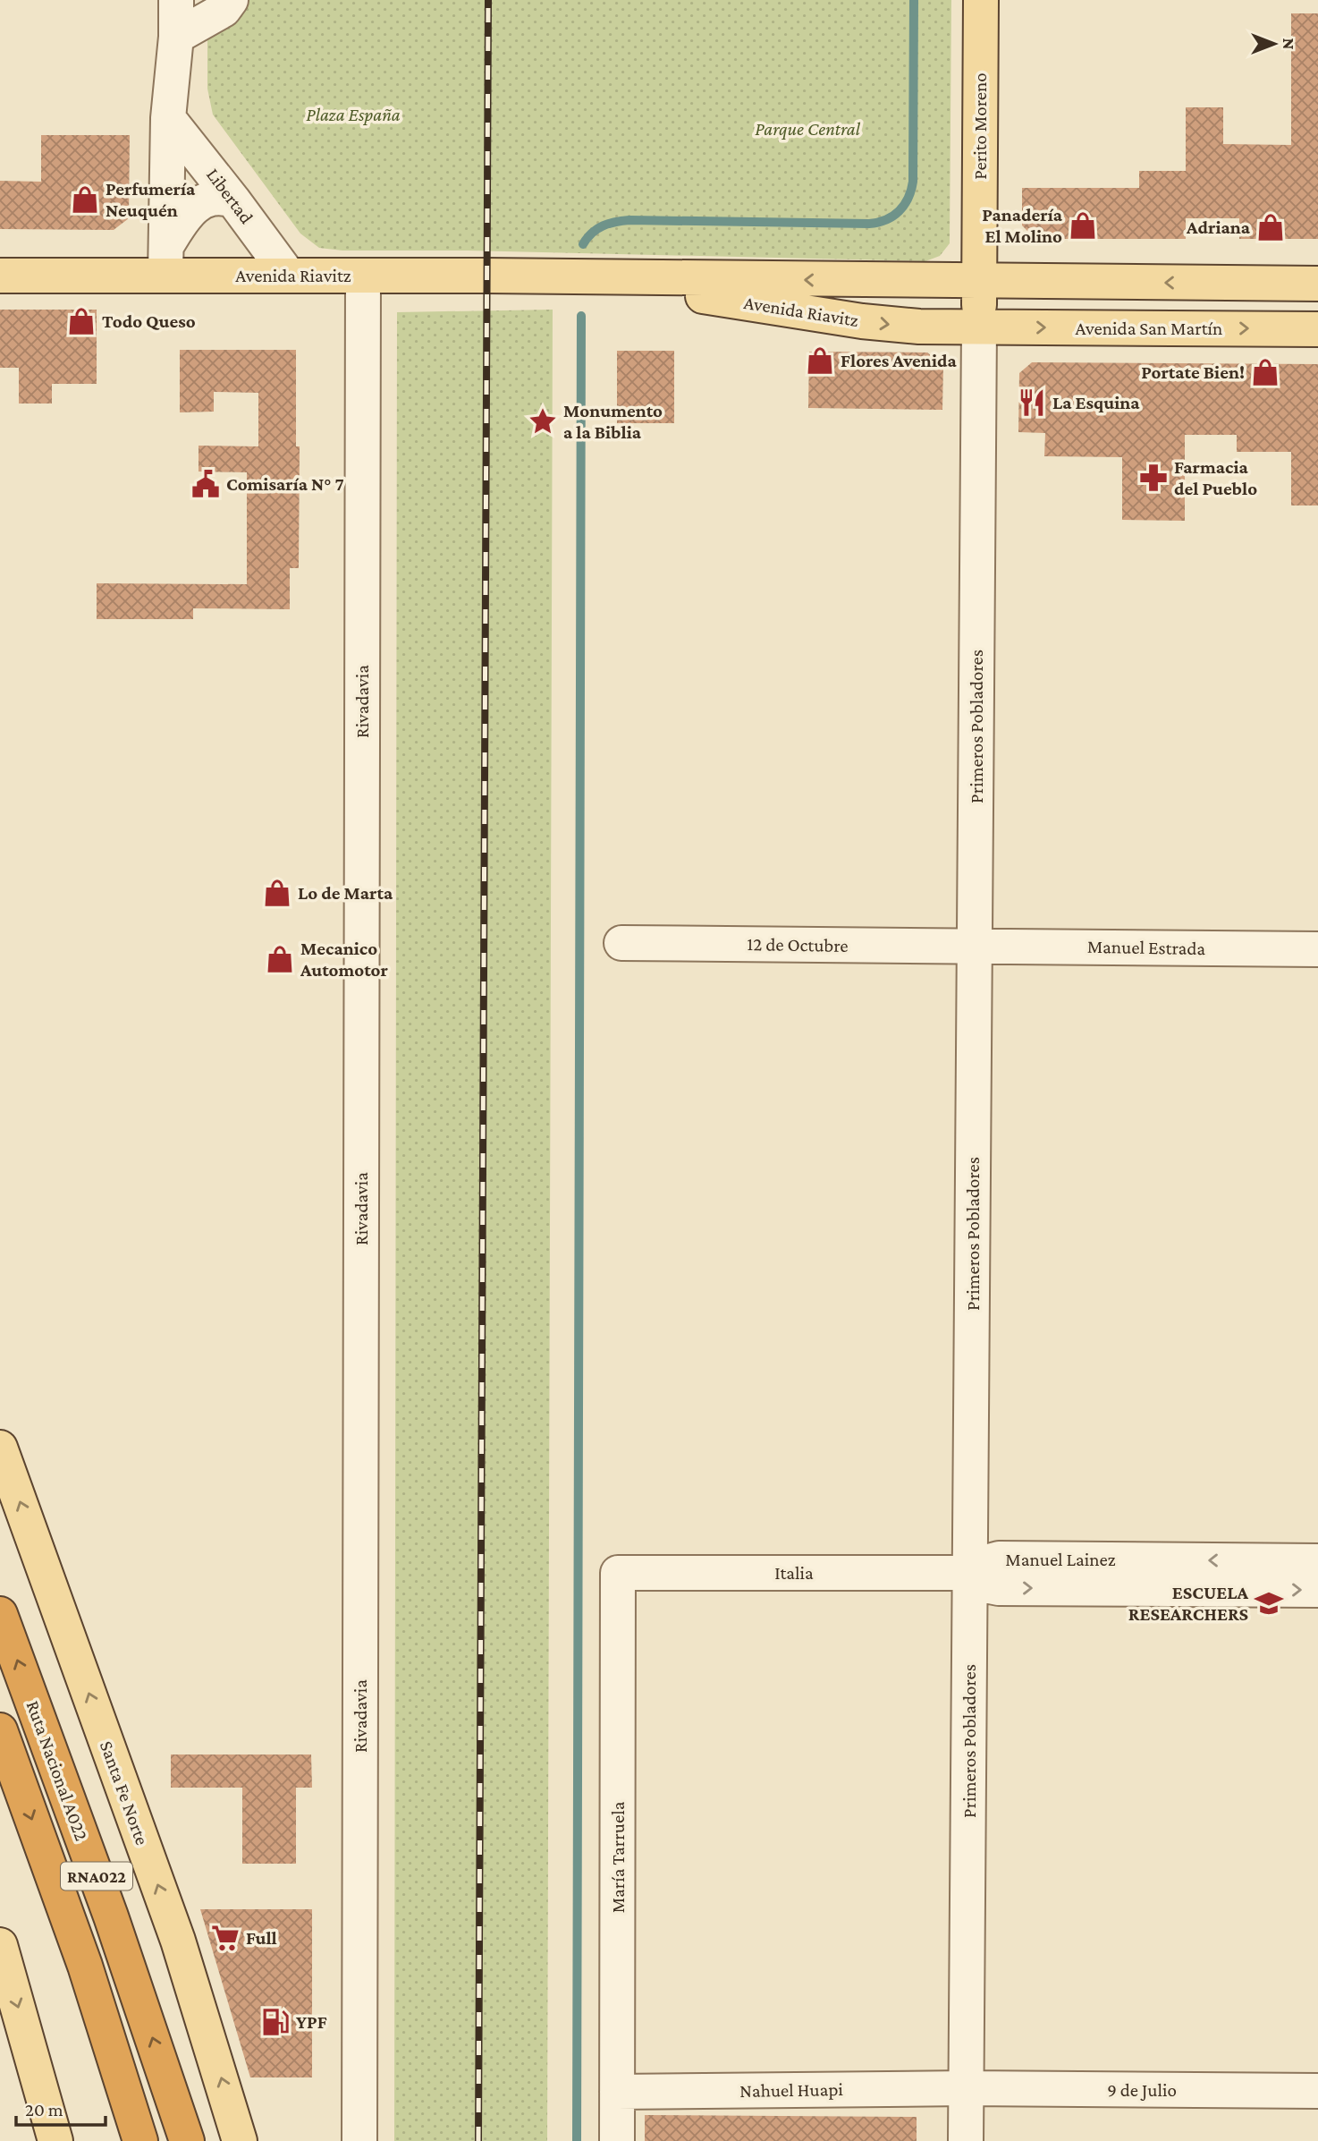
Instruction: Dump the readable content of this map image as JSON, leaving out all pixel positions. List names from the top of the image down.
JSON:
{
  "streets": {
    "highway": ["Ruta Nacional A022", "RNA022"],
    "main road": [
      "Perito Moreno",
      "Avenida Riavitz",
      "Avenida San Martín",
      "Santa Fe Norte"
    ],
    "street": [
      "Libertad",
      "Rivadavia",
      "Primeros Pobladores",
      "12 de Octubre",
      "Manuel Estrada",
      "Manuel Lainez",
      "Italia",
      "María Tarruela",
      "Nahuel Huapi",
      "9 de Julio"
    ]
  },
  "crossings": [
    ["Perito Moreno", "Avenida Riavitz"],
    ["Perito Moreno", "Avenida San Martín"],
    ["Perito Moreno", "Primeros Pobladores"],
    ["Libertad", "Avenida Riavitz"],
    ["Avenida Riavitz", "Avenida San Martín"],
    ["Avenida Riavitz", "Rivadavia"],
    ["Avenida Riavitz", "Primeros Pobladores"],
    ["Avenida San Martín", "Primeros Pobladores"],
    ["Primeros Pobladores", "12 de Octubre"],
    ["Primeros Pobladores", "Manuel Estrada"],
    ["Primeros Pobladores", "Manuel Lainez"],
    ["Primeros Pobladores", "Italia"],
    ["Primeros Pobladores", "Nahuel Huapi"],
    ["Primeros Pobladores", "9 de Julio"],
    ["12 de Octubre", "Manuel Estrada"],
    ["Manuel Lainez", "Italia"],
    ["Italia", "María Tarruela"],
    ["María Tarruela", "Nahuel Huapi"],
    ["Nahuel Huapi", "9 de Julio"]
  ],
  "one_way": ["Santa Fe Norte"],
  "parks": ["Plaza España", "Parque Central"],
  "places": {
    "shop": [
      "Perfumería Neuquén",
      "Panadería El Molino",
      "Adriana",
      "Todo Queso",
      "Flores Avenida",
      "Portate Bien!",
      "Lo de Marta",
      "Mecanico Automotor"
    ],
    "restaurant": ["La Esquina"],
    "place": ["Monumento a la Biblia"],
    "pharmacy": ["Farmacia del Pueblo"],
    "public building": ["Comisaría N° 7"],
    "school or university": ["ESCUELA RESEARCHERS"],
    "supermarket": ["Full"],
    "fuel station": ["YPF"]
  },
  "scale_bar": "20 m",
  "north": "right"
}
